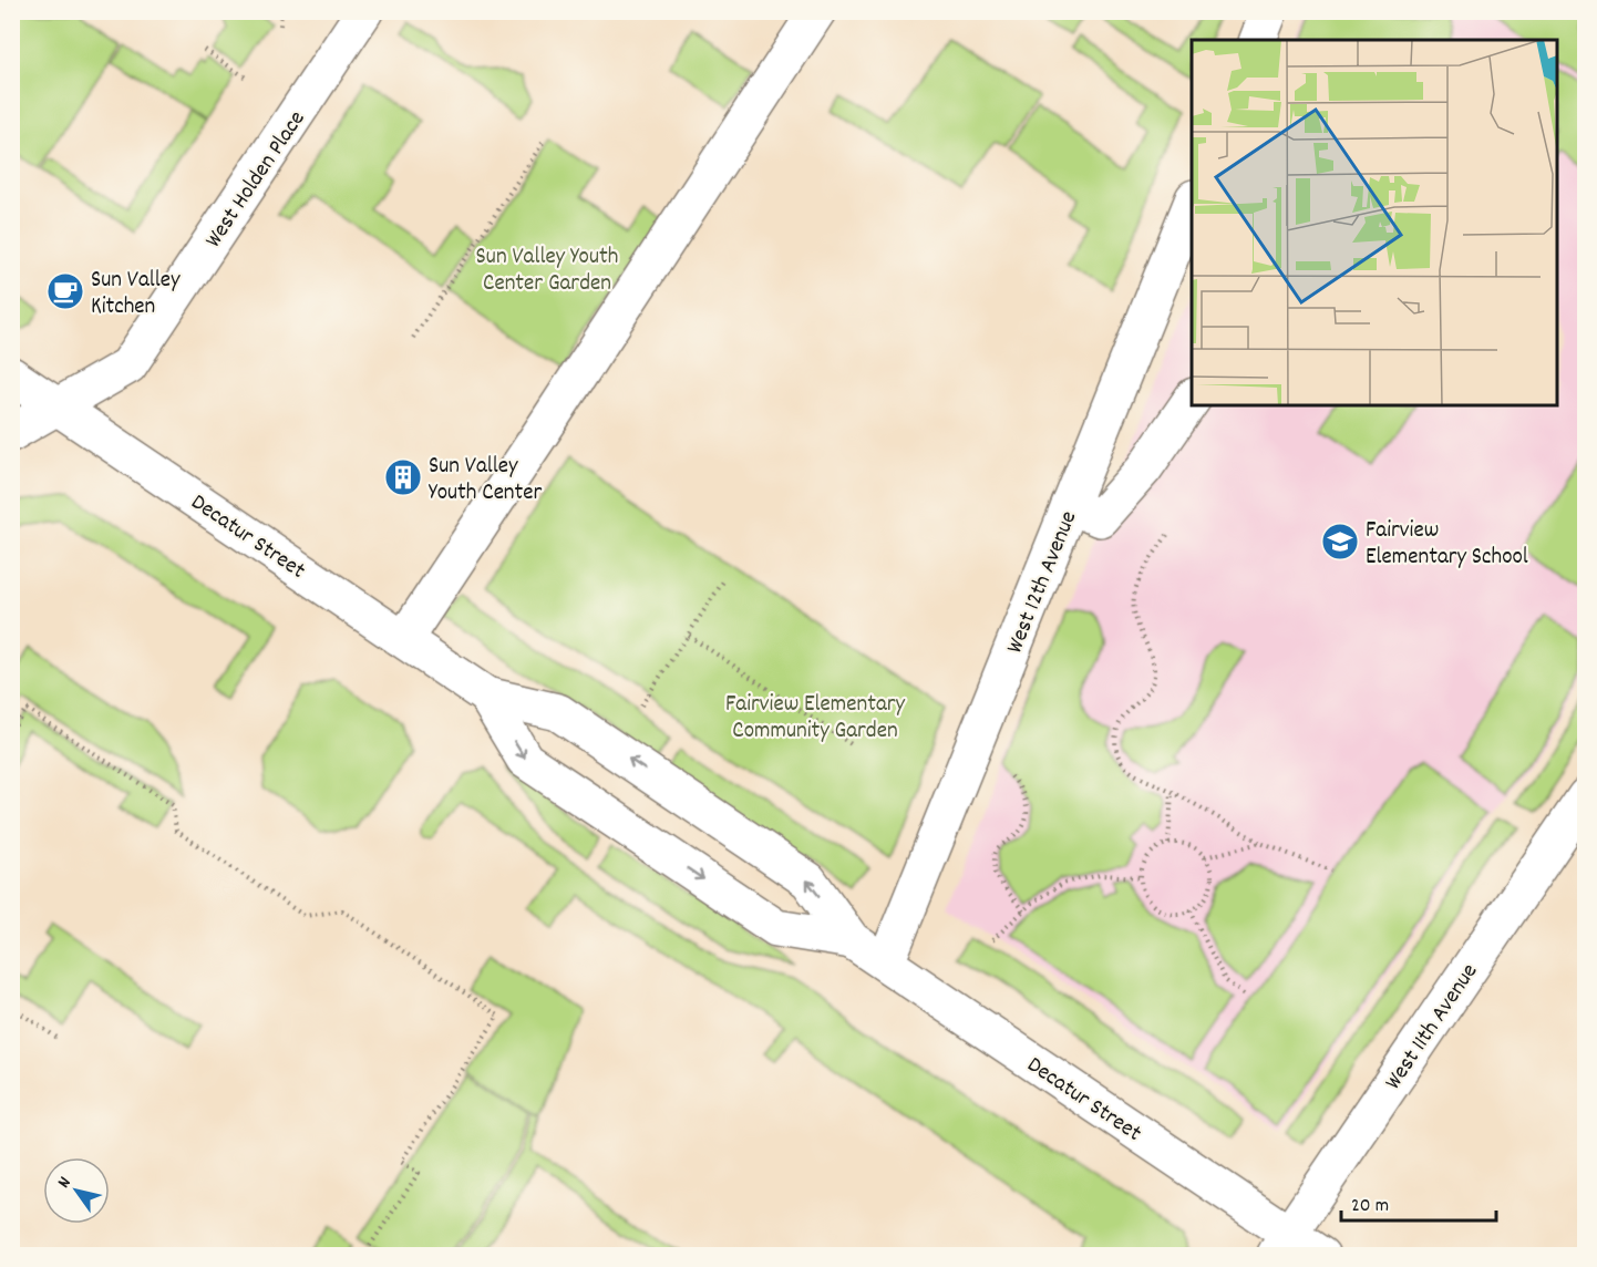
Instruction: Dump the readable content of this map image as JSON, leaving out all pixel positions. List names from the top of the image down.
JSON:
{
  "streets": {
    "street": [
      "West Holden Place",
      "Decatur Street",
      "West 12th Avenue",
      "West 11th Avenue"
    ]
  },
  "crossings": [
    ["West Holden Place", "Decatur Street"],
    ["Decatur Street", "West 12th Avenue"],
    ["Decatur Street", "West 11th Avenue"]
  ],
  "parks": ["Sun Valley Youth Center Garden", "Fairview Elementary Community Garden"],
  "places": {
    "cafe": ["Sun Valley Kitchen"],
    "building": ["Sun Valley Youth Center"],
    "school or university": ["Fairview Elementary School"]
  },
  "scale_bar": "20 m",
  "north": "top left"
}
